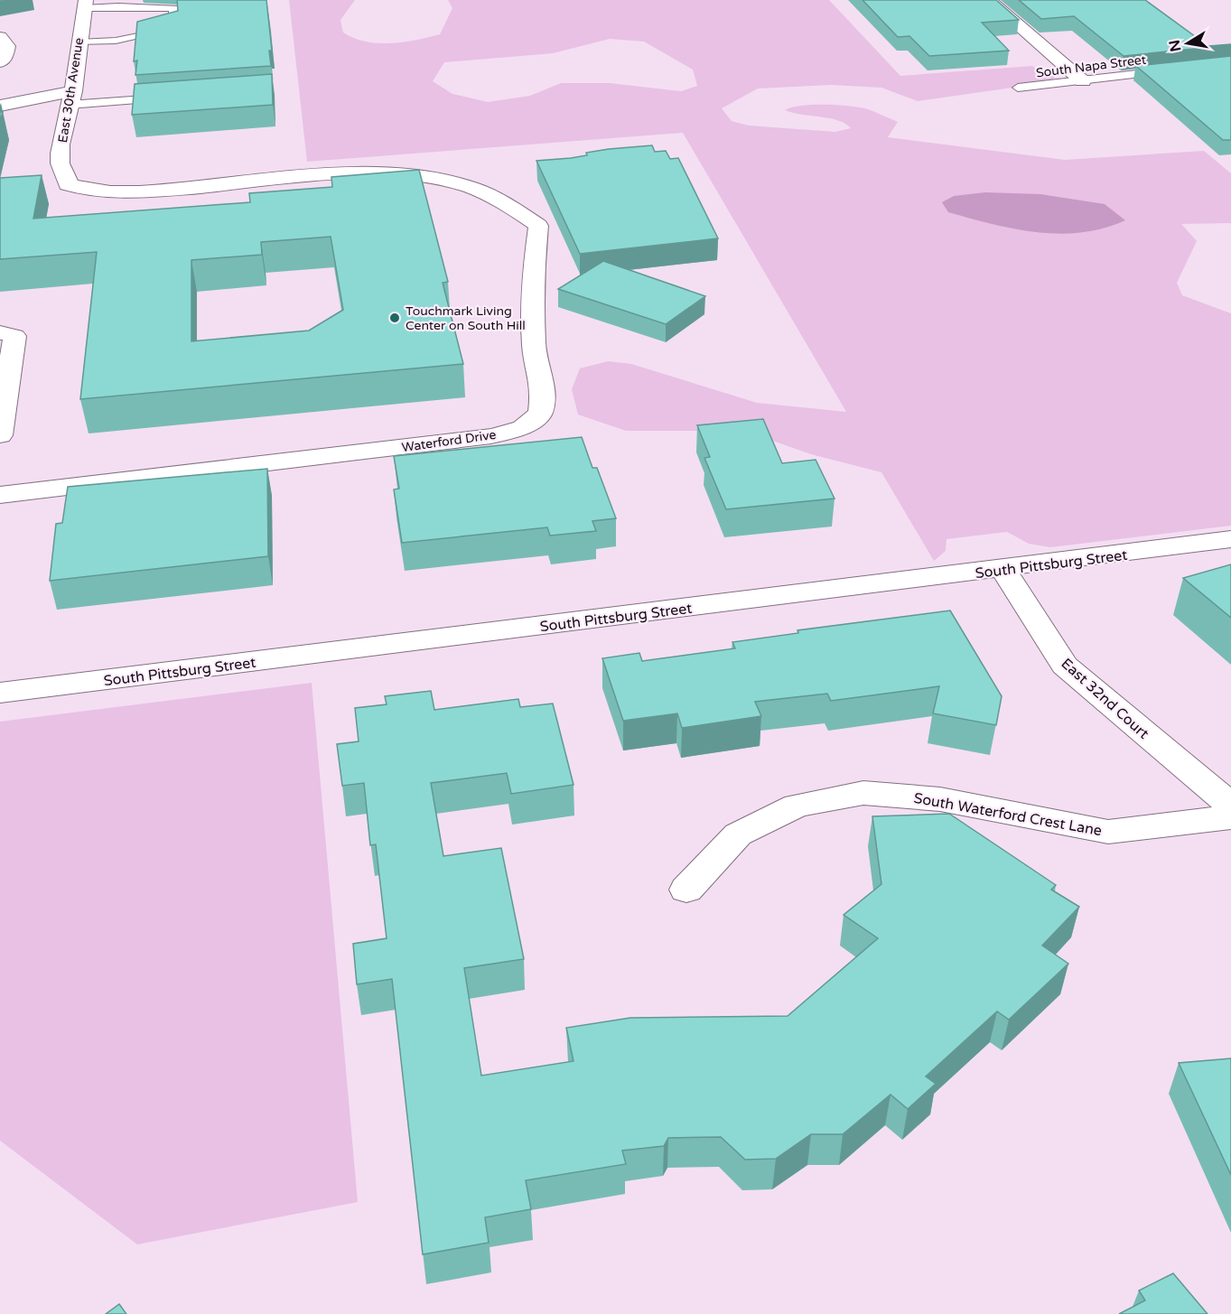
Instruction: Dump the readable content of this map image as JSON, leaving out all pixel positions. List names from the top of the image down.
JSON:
{
  "streets": {
    "street": [
      "East 30th Avenue",
      "Waterford Drive",
      "South Pittsburg Street",
      "East 32nd Court",
      "South Waterford Crest Lane"
    ],
    "lane": ["South Napa Street"]
  },
  "crossings": [
    ["East 30th Avenue", "Waterford Drive"],
    ["South Pittsburg Street", "East 32nd Court"]
  ],
  "places": ["Touchmark Living Center on South Hill"],
  "north": "left"
}
